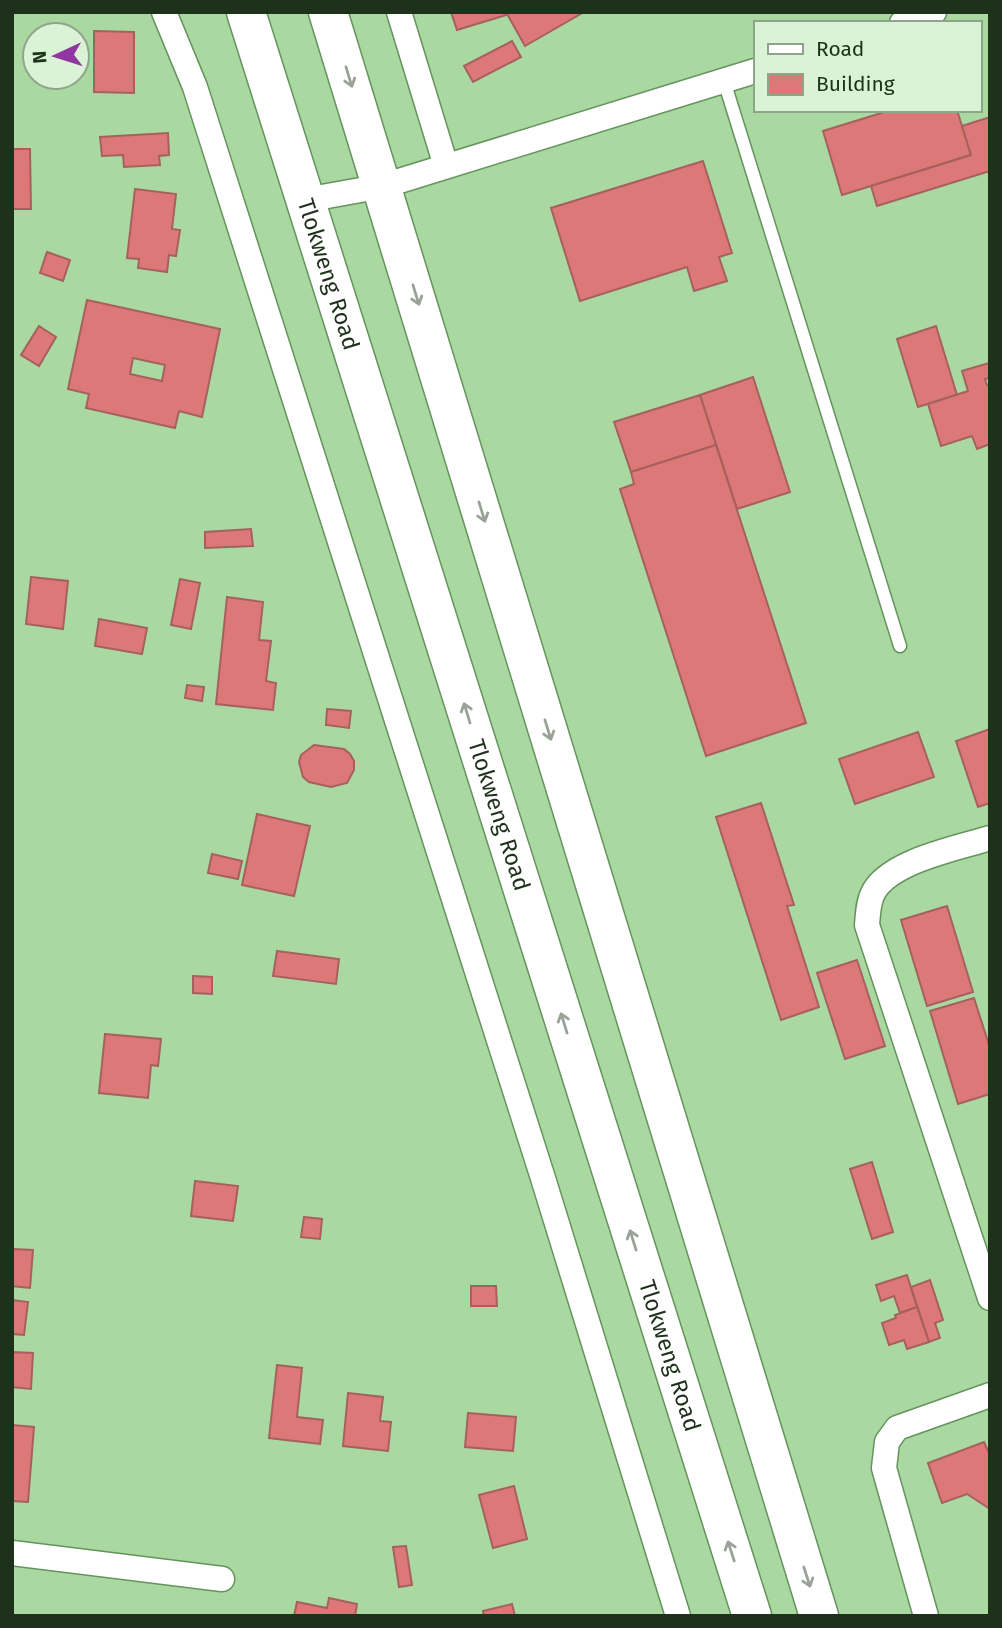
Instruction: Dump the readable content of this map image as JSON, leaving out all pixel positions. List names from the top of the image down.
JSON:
{
  "streets": {
    "main road": ["Tlokweng Road"]
  },
  "legend": ["Road", "Building"],
  "north": "left"
}
